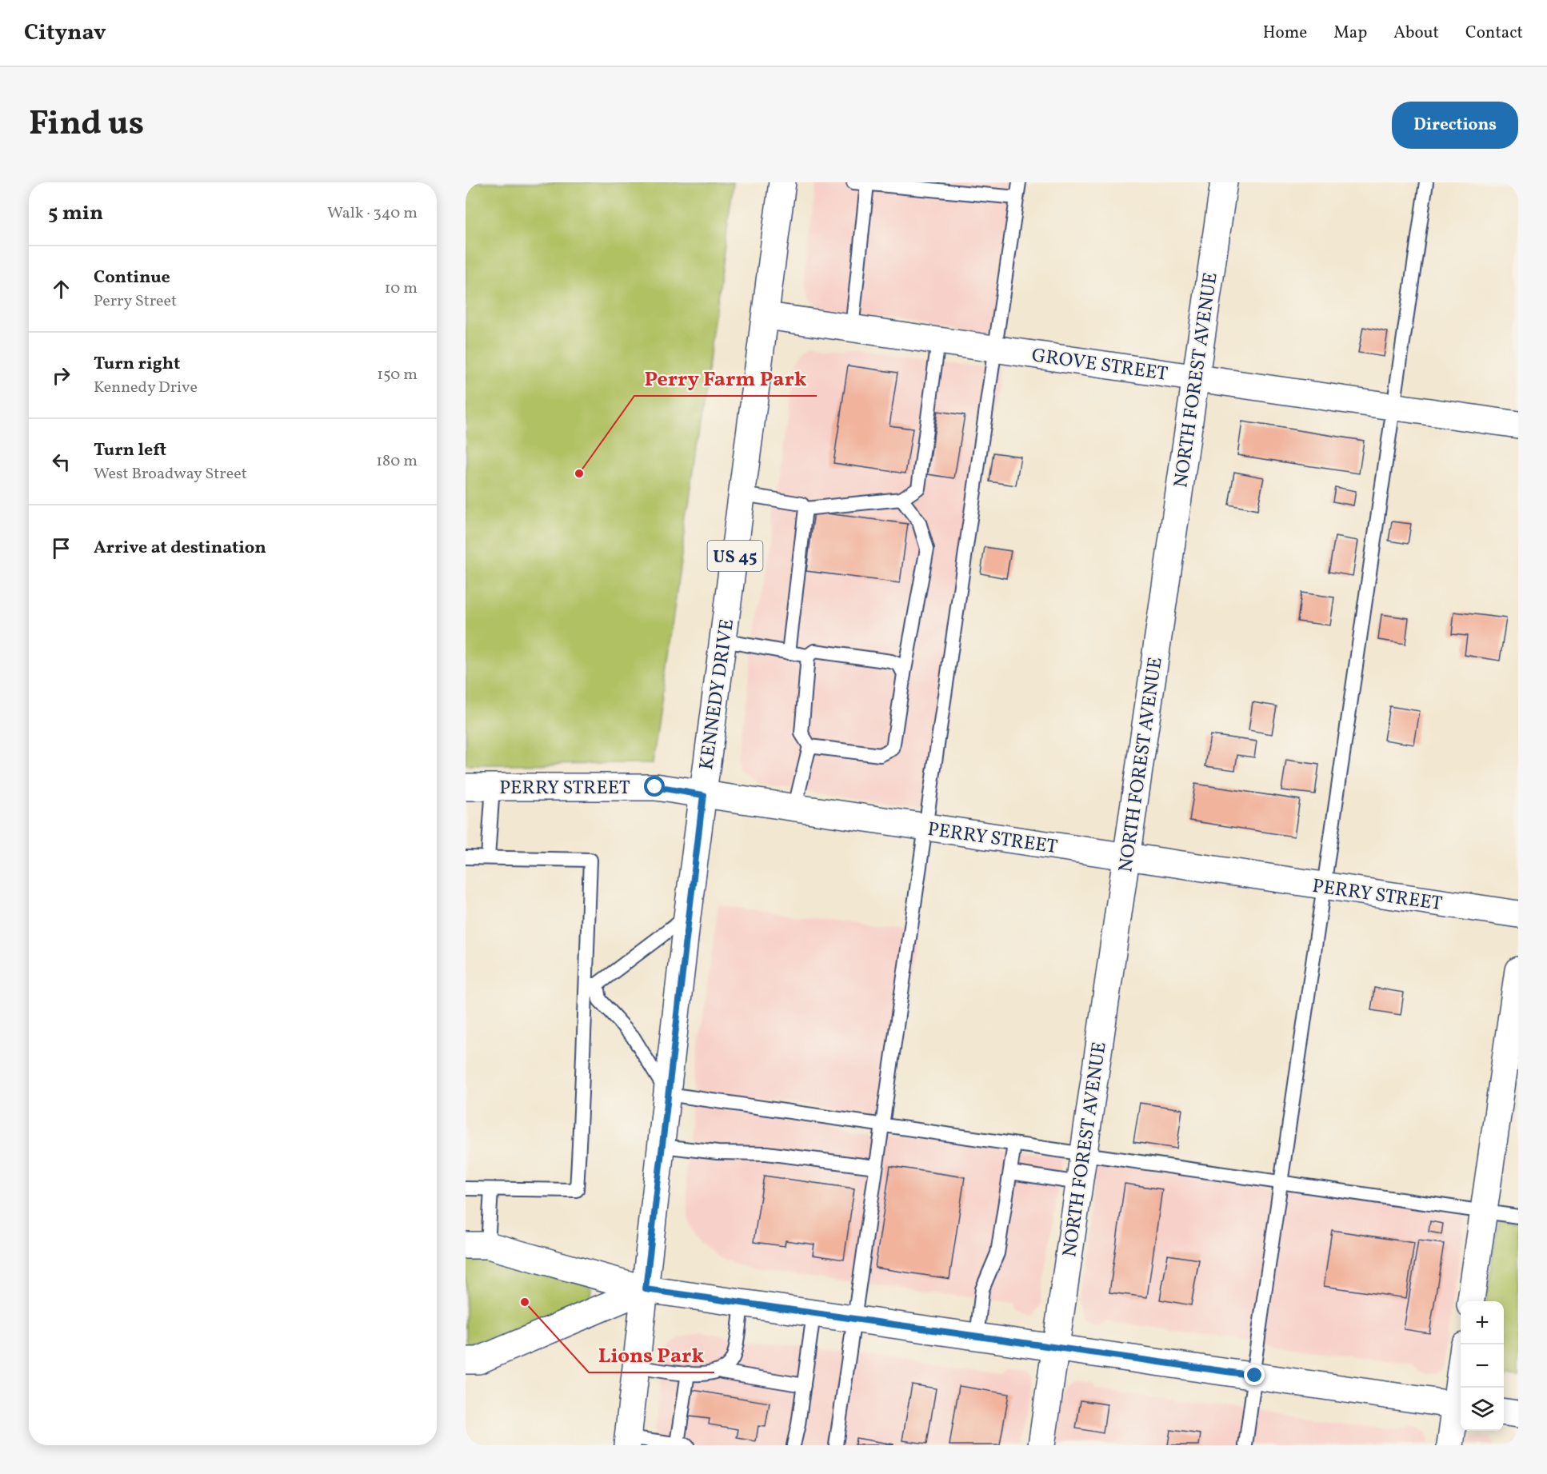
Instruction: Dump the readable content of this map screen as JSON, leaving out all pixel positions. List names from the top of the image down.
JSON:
{
  "streets": {
    "street": [
      "GROVE STREET",
      "NORTH FOREST AVENUE",
      "US 45",
      "KENNEDY DRIVE",
      "PERRY STREET"
    ]
  },
  "crossings": [
    ["GROVE STREET", "NORTH FOREST AVENUE"],
    ["GROVE STREET", "US 45"],
    ["GROVE STREET", "KENNEDY DRIVE"],
    ["NORTH FOREST AVENUE", "PERRY STREET"],
    ["US 45", "KENNEDY DRIVE"],
    ["KENNEDY DRIVE", "PERRY STREET"]
  ],
  "places": ["Perry Farm Park", "Lions Park"],
  "page": {
    "header": "Citynav",
    "nav": [
      "Home",
      "Map",
      "About",
      "Contact"
    ],
    "title": "Find us",
    "buttons": "Directions",
    "heading": ["5 min", "Walk · 340 m"],
    "list": [
      ["Continue", "Perry Street", "10 m"],
      ["Turn right", "Kennedy Drive", "150 m"],
      ["Turn left", "West Broadway Street", "180 m"],
      "Arrive at destination"
    ],
    "map_buttons": ["+", "−"]
  }
}
